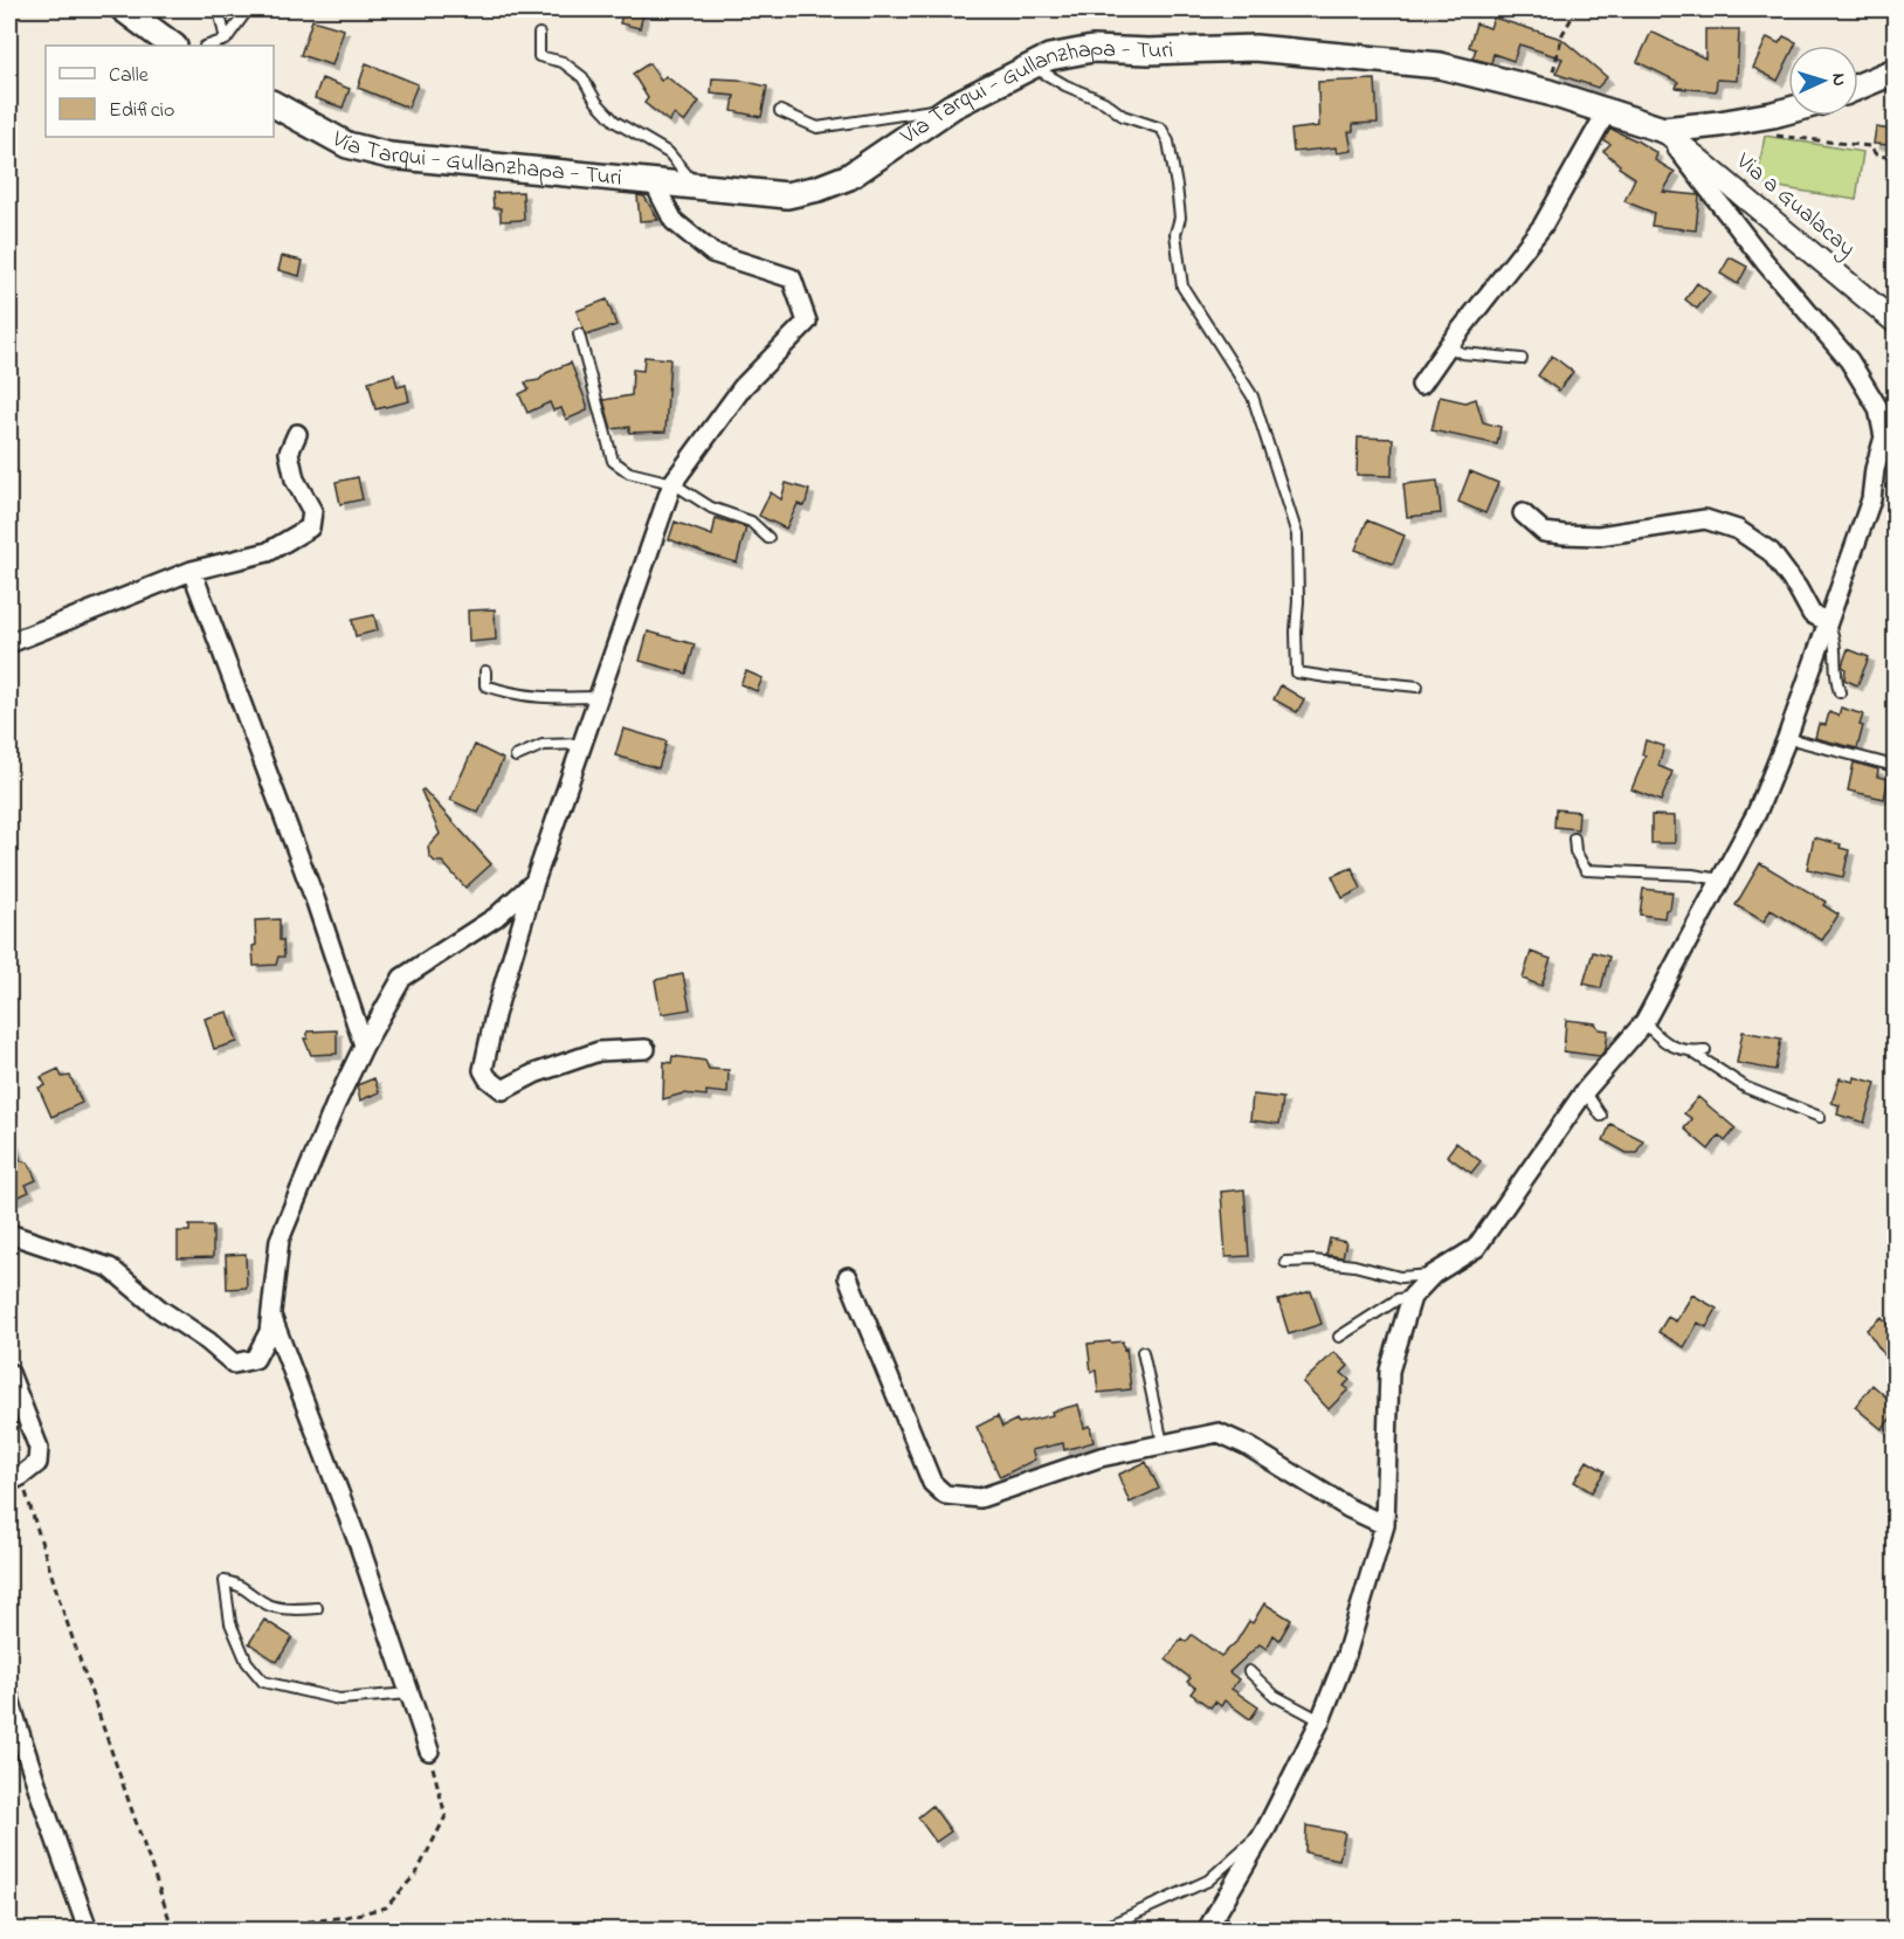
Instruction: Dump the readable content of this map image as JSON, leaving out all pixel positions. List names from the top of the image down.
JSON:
{
  "streets": {
    "main road": ["Vía Tarqui - Gullanzhapa - Turi"],
    "street": ["Via a Gualacay"]
  },
  "crossings": [
    ["Vía Tarqui - Gullanzhapa - Turi", "Via a Gualacay"]
  ],
  "legend": ["Calle", "Edificio"],
  "north": "right"
}
